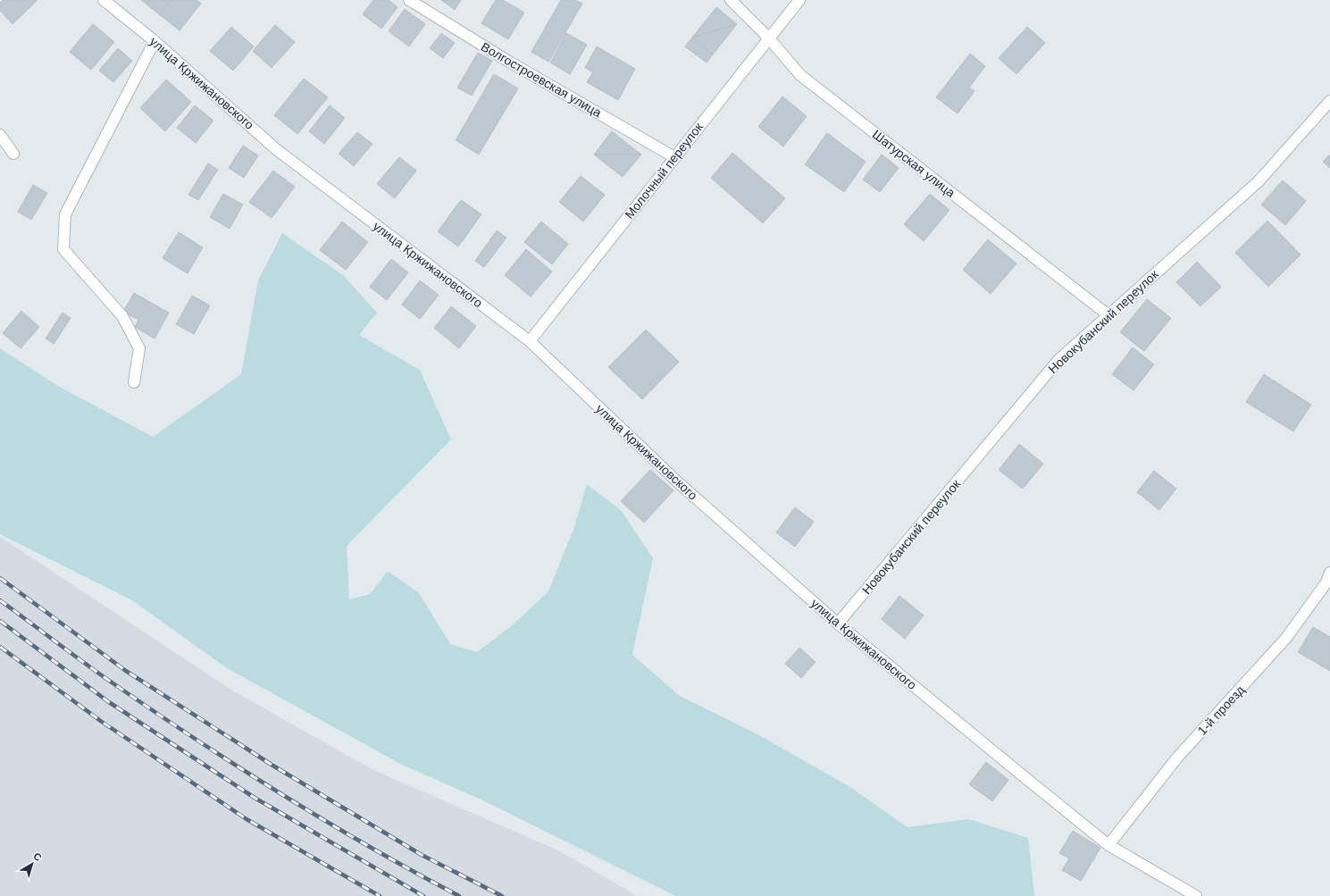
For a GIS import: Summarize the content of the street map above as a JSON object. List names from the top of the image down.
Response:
{
  "streets": {
    "street": [
      "Волгостроевская улица",
      "улица Кржижановского",
      "Шатурская улица",
      "Молочный переулок",
      "Новокубанский переулок",
      "1-й проезд"
    ]
  },
  "crossings": [
    ["Волгостроевская улица", "Молочный переулок"],
    ["улица Кржижановского", "Молочный переулок"],
    ["улица Кржижановского", "Новокубанский переулок"],
    ["улица Кржижановского", "1-й проезд"],
    ["Шатурская улица", "Молочный переулок"],
    ["Шатурская улица", "Новокубанский переулок"]
  ],
  "north": "top right"
}
